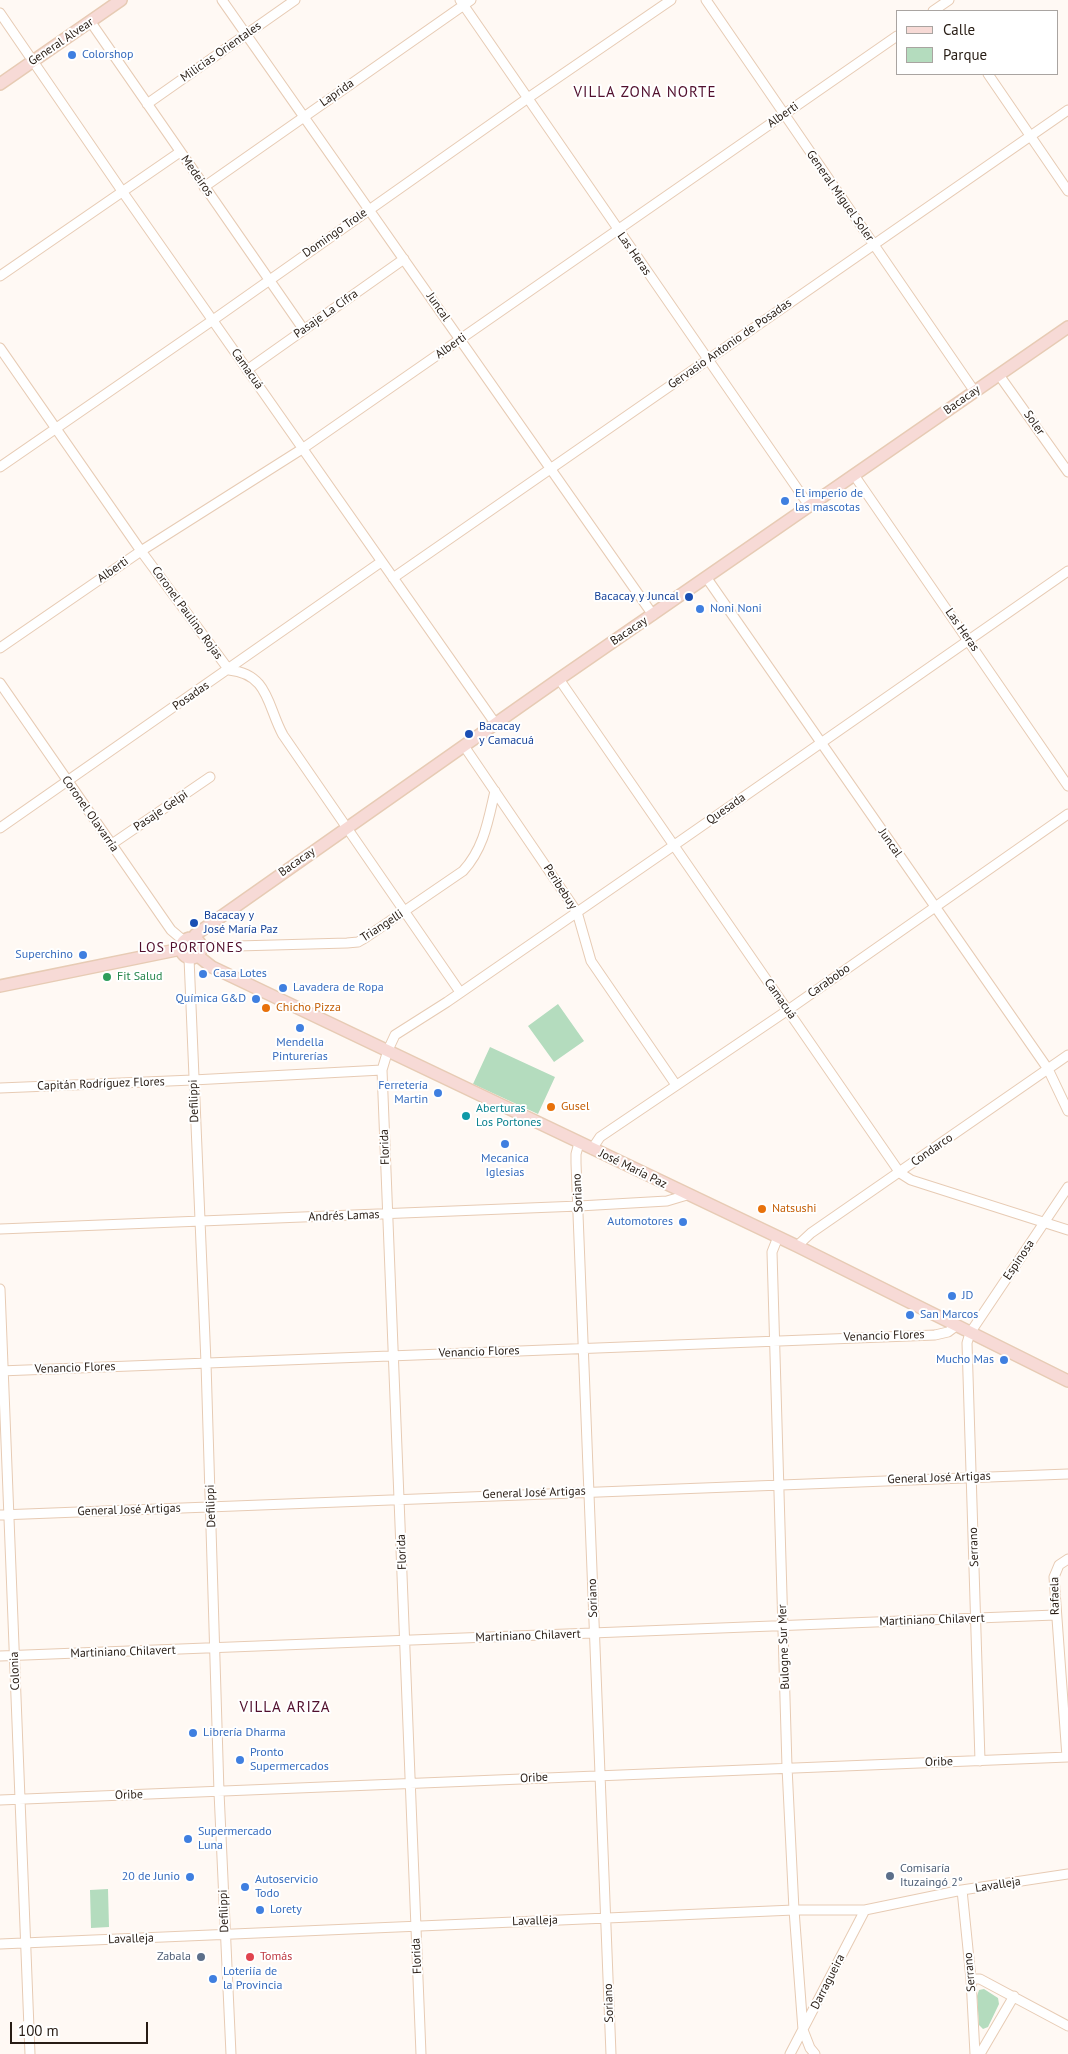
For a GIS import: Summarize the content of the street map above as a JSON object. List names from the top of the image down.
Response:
{
  "streets": {
    "street": [
      "General Alvear",
      "Milicias Orientales",
      "Laprida",
      "Alberti",
      "Medeiros",
      "General Miguel Soler",
      "Domingo Trole",
      "Las Heras",
      "Juncal",
      "Pasaje La Cifra",
      "Gervasio Antonio de Posadas",
      "Camacuá",
      "Bacacay",
      "Soler",
      "Coronel Paulino Rojas",
      "Posadas",
      "Quesada",
      "Pasaje Gelpi",
      "Coronel Olavarría",
      "Peribebuy",
      "Triangelli",
      "Carabobo",
      "Capitán Rodríguez Flores",
      "Defilippi",
      "Florida",
      "Condarco",
      "José María Paz",
      "Soriano",
      "Andrés Lamas",
      "Espinosa",
      "Venancio Flores",
      "General José Artigas",
      "Serrano",
      "Rafaela",
      "Martiniano Chilavert",
      "Bulogne Sur Mer",
      "Colonia",
      "Oribe",
      "Lavalleja",
      "Darragueira"
    ]
  },
  "crossings": [
    ["General Alvear", "Medeiros"],
    ["General Alvear", "Camacuá"],
    ["Milicias Orientales", "Medeiros"],
    ["Milicias Orientales", "Juncal"],
    ["Laprida", "Medeiros"],
    ["Laprida", "Las Heras"],
    ["Laprida", "Juncal"],
    ["Alberti", "General Miguel Soler"],
    ["Alberti", "Las Heras"],
    ["Alberti", "Juncal"],
    ["Alberti", "Camacuá"],
    ["Alberti", "Coronel Paulino Rojas"],
    ["Medeiros", "Domingo Trole"],
    ["Medeiros", "Pasaje La Cifra"],
    ["General Miguel Soler", "Gervasio Antonio de Posadas"],
    ["General Miguel Soler", "Bacacay"],
    ["Domingo Trole", "Las Heras"],
    ["Domingo Trole", "Juncal"],
    ["Domingo Trole", "Camacuá"],
    ["Domingo Trole", "Coronel Paulino Rojas"],
    ["Las Heras", "Gervasio Antonio de Posadas"],
    ["Las Heras", "Bacacay"],
    ["Las Heras", "Quesada"],
    ["Juncal", "Pasaje La Cifra"],
    ["Juncal", "Gervasio Antonio de Posadas"],
    ["Juncal", "Bacacay"],
    ["Juncal", "Quesada"],
    ["Juncal", "Carabobo"],
    ["Juncal", "Condarco"],
    ["Pasaje La Cifra", "Camacuá"],
    ["Gervasio Antonio de Posadas", "Camacuá"],
    ["Camacuá", "Bacacay"],
    ["Camacuá", "Posadas"],
    ["Camacuá", "Quesada"],
    ["Camacuá", "Carabobo"],
    ["Camacuá", "Condarco"],
    ["Camacuá", "Espinosa"],
    ["Bacacay", "Soler"],
    ["Bacacay", "Coronel Paulino Rojas"],
    ["Bacacay", "Coronel Olavarría"],
    ["Bacacay", "Peribebuy"],
    ["Bacacay", "Triangelli"],
    ["Bacacay", "Defilippi"],
    ["Bacacay", "José María Paz"],
    ["Coronel Paulino Rojas", "Posadas"],
    ["Coronel Paulino Rojas", "Quesada"],
    ["Coronel Paulino Rojas", "Triangelli"],
    ["Posadas", "Coronel Olavarría"],
    ["Quesada", "Peribebuy"],
    ["Quesada", "Florida"],
    ["Quesada", "José María Paz"],
    ["Pasaje Gelpi", "Coronel Olavarría"],
    ["Coronel Olavarría", "Triangelli"],
    ["Coronel Olavarría", "Defilippi"],
    ["Coronel Olavarría", "José María Paz"],
    ["Peribebuy", "Triangelli"],
    ["Peribebuy", "Carabobo"],
    ["Triangelli", "Defilippi"],
    ["Triangelli", "José María Paz"],
    ["Carabobo", "José María Paz"],
    ["Capitán Rodríguez Flores", "Defilippi"],
    ["Capitán Rodríguez Flores", "Florida"],
    ["Defilippi", "José María Paz"],
    ["Defilippi", "Andrés Lamas"],
    ["Defilippi", "Venancio Flores"],
    ["Defilippi", "General José Artigas"],
    ["Defilippi", "Martiniano Chilavert"],
    ["Defilippi", "Oribe"],
    ["Defilippi", "Lavalleja"],
    ["Florida", "José María Paz"],
    ["Florida", "Andrés Lamas"],
    ["Florida", "Venancio Flores"],
    ["Florida", "General José Artigas"],
    ["Florida", "Martiniano Chilavert"],
    ["Florida", "Oribe"],
    ["Florida", "Lavalleja"],
    ["Condarco", "José María Paz"],
    ["José María Paz", "Soriano"],
    ["José María Paz", "Andrés Lamas"],
    ["José María Paz", "Espinosa"],
    ["José María Paz", "Venancio Flores"],
    ["José María Paz", "Serrano"],
    ["José María Paz", "Bulogne Sur Mer"],
    ["Soriano", "Andrés Lamas"],
    ["Soriano", "Venancio Flores"],
    ["Soriano", "General José Artigas"],
    ["Soriano", "Martiniano Chilavert"],
    ["Soriano", "Oribe"],
    ["Soriano", "Lavalleja"],
    ["Espinosa", "Serrano"],
    ["Venancio Flores", "Bulogne Sur Mer"],
    ["Venancio Flores", "Colonia"],
    ["General José Artigas", "Serrano"],
    ["General José Artigas", "Bulogne Sur Mer"],
    ["General José Artigas", "Colonia"],
    ["Serrano", "Martiniano Chilavert"],
    ["Serrano", "Oribe"],
    ["Serrano", "Lavalleja"],
    ["Rafaela", "Martiniano Chilavert"],
    ["Rafaela", "Oribe"],
    ["Martiniano Chilavert", "Bulogne Sur Mer"],
    ["Martiniano Chilavert", "Colonia"],
    ["Bulogne Sur Mer", "Oribe"],
    ["Bulogne Sur Mer", "Lavalleja"],
    ["Bulogne Sur Mer", "Darragueira"],
    ["Colonia", "Oribe"],
    ["Colonia", "Lavalleja"],
    ["Lavalleja", "Darragueira"]
  ],
  "districts": ["VILLA ZONA NORTE", "LOS PORTONES", "VILLA ARIZA"],
  "places": [
    "Colorshop",
    "El imperio de las mascotas",
    "Bacacay y Juncal",
    "Noni Noni",
    "Bacacay y Camacuá",
    "Bacacay y José María Paz",
    "Superchino",
    "Casa Lotes",
    "Fit Salud",
    "Lavadera de Ropa",
    "Química G&D",
    "Chicho Pizza",
    "Mendella Pinturerías",
    "Ferretería Martin",
    "Gusel",
    "Aberturas Los Portones",
    "Mecanica Iglesias",
    "Natsushi",
    "Automotores",
    "JD",
    "San Marcos",
    "Mucho Mas",
    "Librería Dharma",
    "Pronto Supermercados",
    "Supermercado Luna",
    "Comisaría Ituzaingó 2°",
    "20 de Junio",
    "Autoservicio Todo",
    "Lorety",
    "Zabala",
    "Tomás",
    "Loteriía de la Provincia"
  ],
  "legend": ["Calle", "Parque"],
  "scale_bar": "100 m"
}
